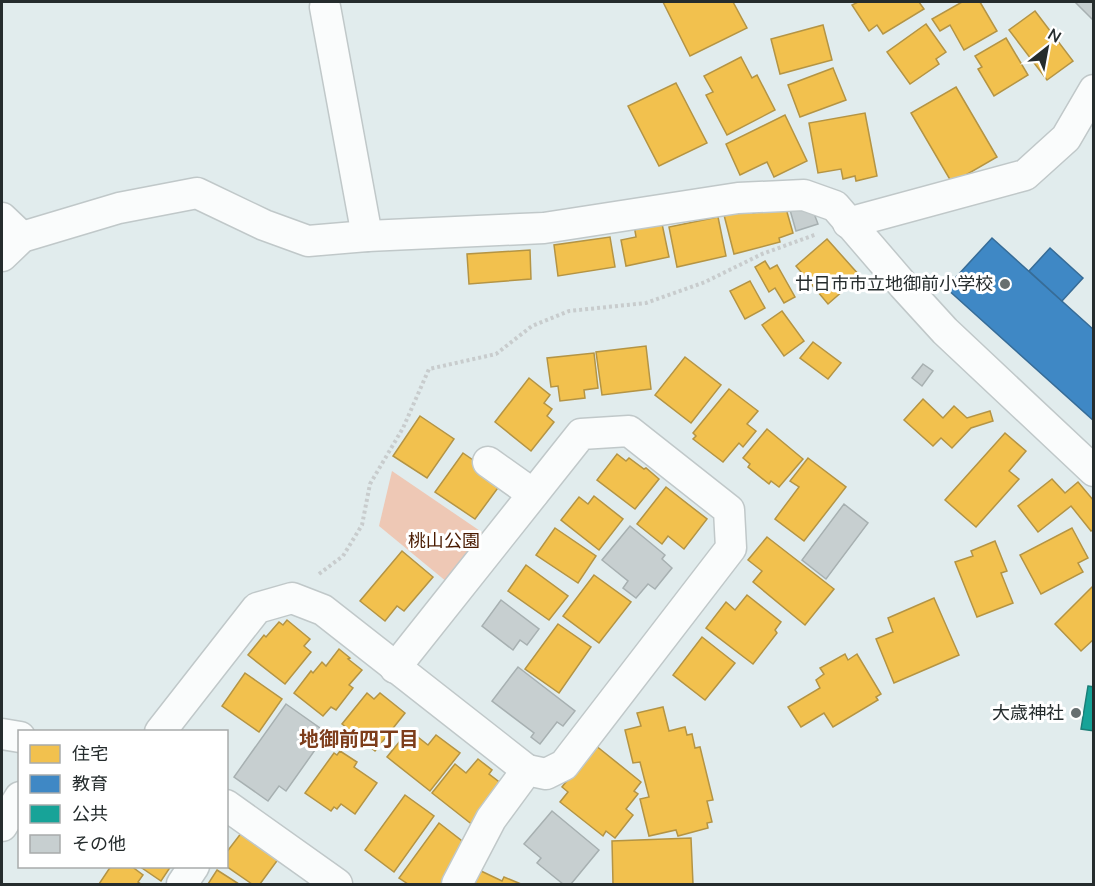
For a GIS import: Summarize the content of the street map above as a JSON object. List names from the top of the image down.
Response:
{
  "districts": ["地御前四丁目"],
  "parks": ["桃山公園"],
  "places": ["廿日市市立地御前小学校", "大歳神社"],
  "legend": [
    "住宅",
    "教育",
    "公共",
    "その他"
  ],
  "north": "top right"
}
